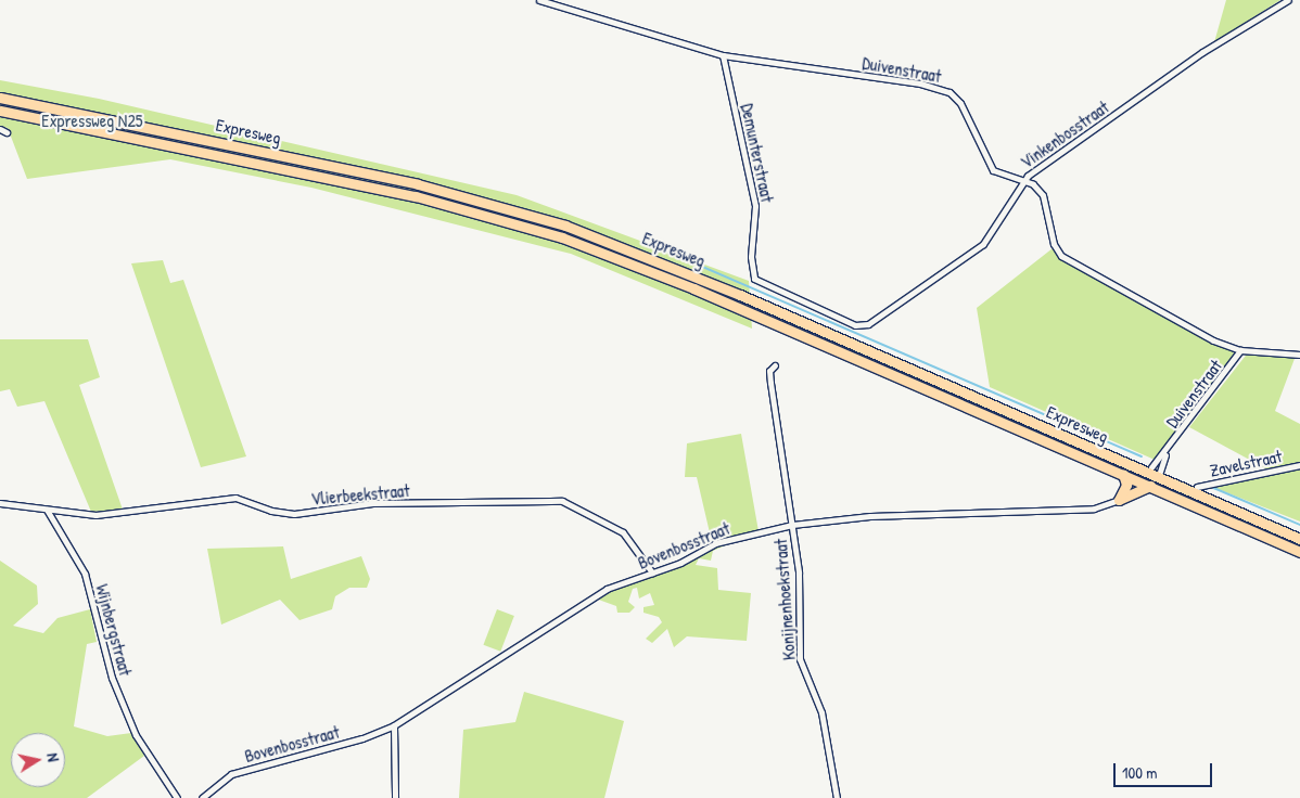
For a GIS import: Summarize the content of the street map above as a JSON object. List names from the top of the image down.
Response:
{
  "streets": {
    "highway": ["Expresweg"],
    "street": [
      "Duivenstraat",
      "Vinkenbosstraat",
      "Demunterstraat",
      "Zavelstraat",
      "Vlierbeekstraat",
      "Bovenbosstraat",
      "Konijnenhoekstraat",
      "Wijnbergstraat"
    ]
  },
  "crossings": [
    ["Duivenstraat", "Expresweg"],
    ["Duivenstraat", "Vinkenbosstraat"],
    ["Duivenstraat", "Demunterstraat"],
    ["Vinkenbosstraat", "Demunterstraat"],
    ["Vlierbeekstraat", "Bovenbosstraat"],
    ["Vlierbeekstraat", "Wijnbergstraat"],
    ["Bovenbosstraat", "Konijnenhoekstraat"]
  ],
  "parks": ["Expressweg N25"],
  "scale_bar": "100 m",
  "north": "right"
}
